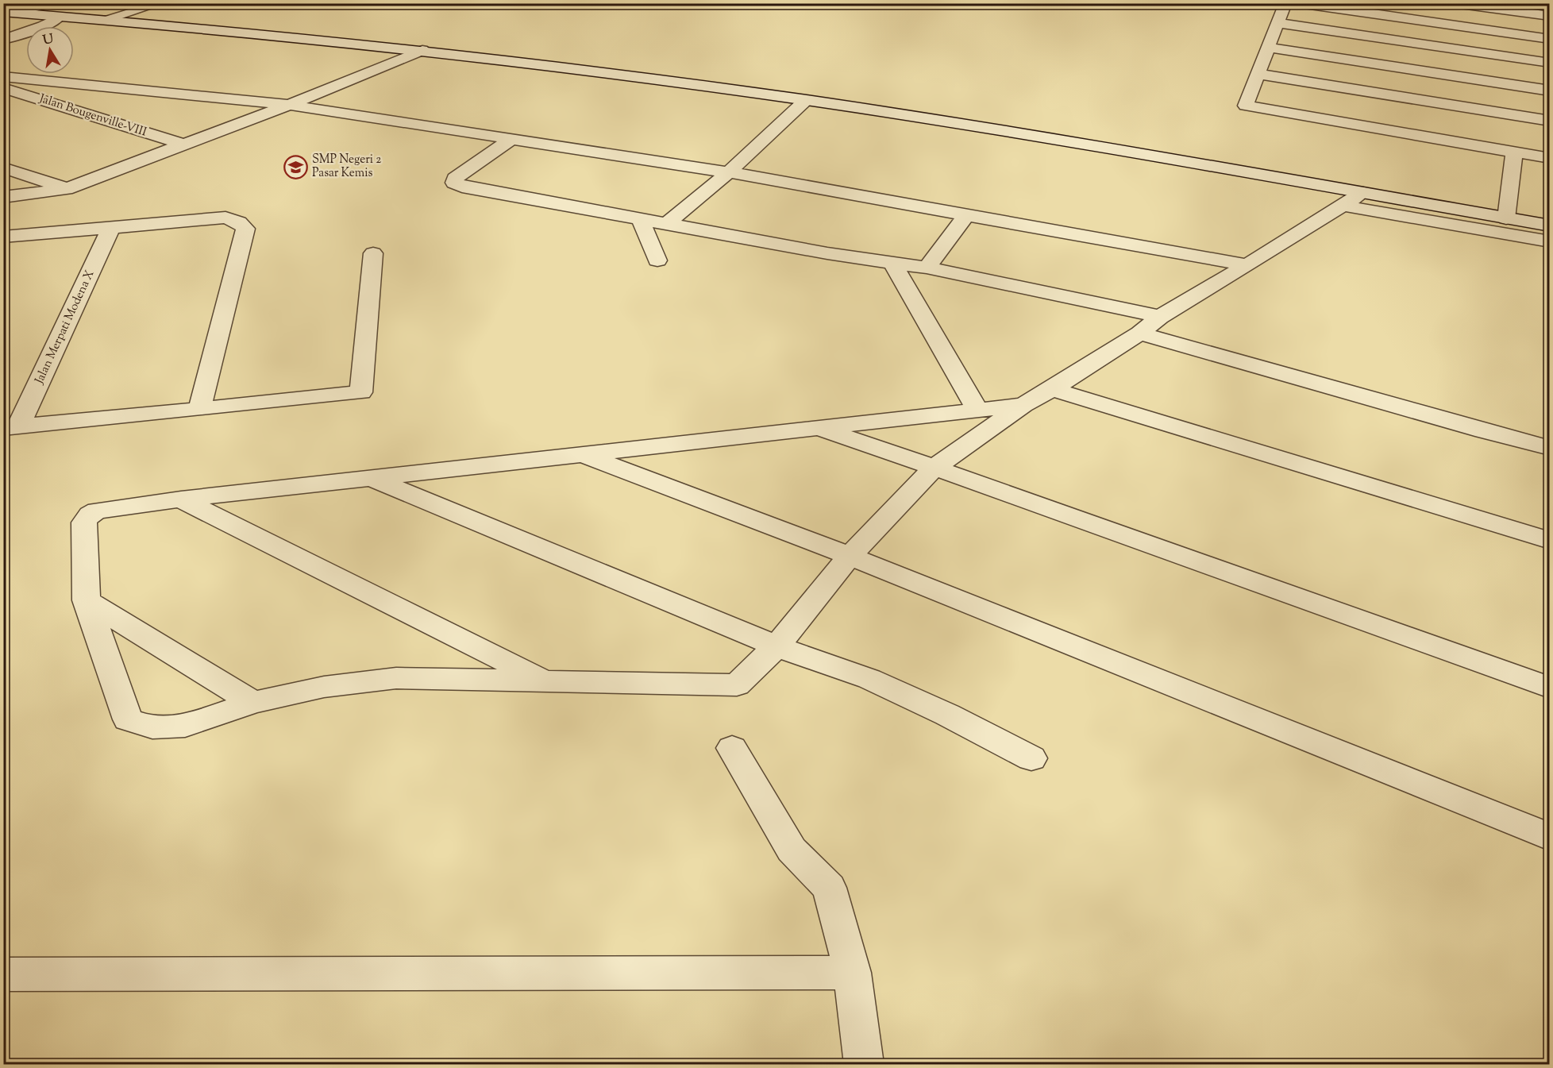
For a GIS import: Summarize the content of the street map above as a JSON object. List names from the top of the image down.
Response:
{
  "streets": {
    "street": ["Jalan Bougenville-VIII", "Jalan Merpati Modena X"]
  },
  "places": {
    "school or university": ["SMP Negeri 2 Pasar Kemis"]
  },
  "north": "top"
}
